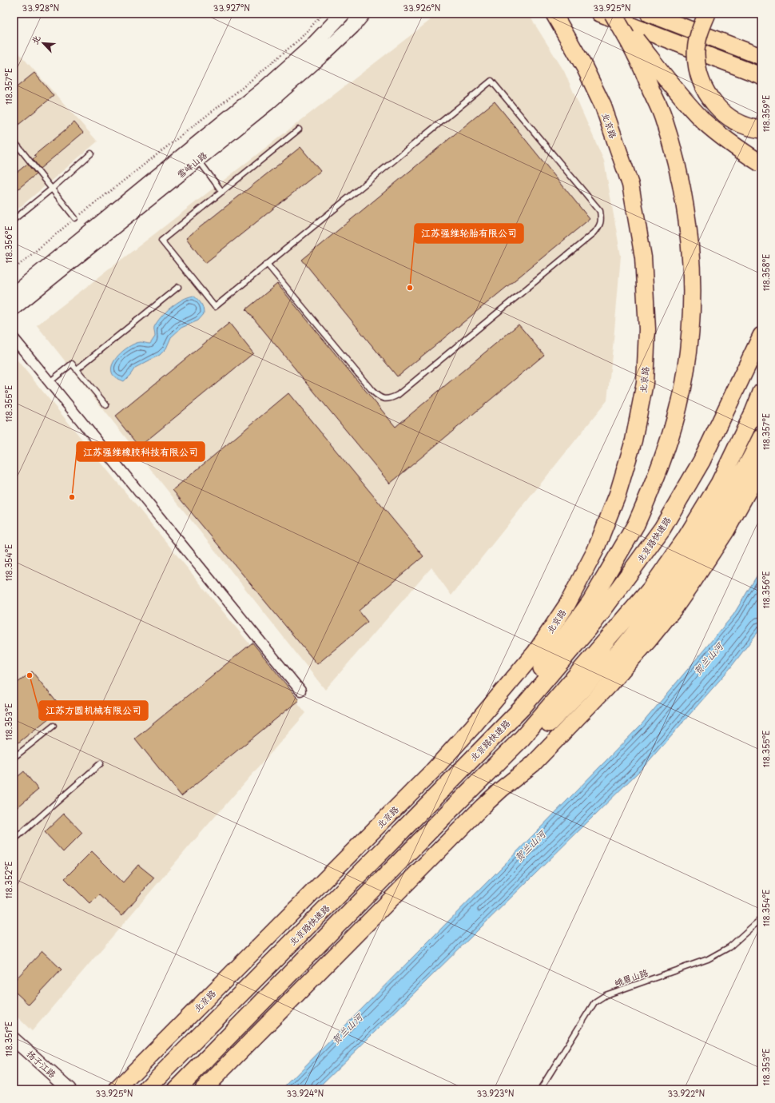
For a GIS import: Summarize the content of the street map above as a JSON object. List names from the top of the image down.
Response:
{
  "streets": {
    "highway": ["北京路快速路"],
    "main road": ["北京路", "雪峰山路"],
    "street": ["扬子江路"],
    "lane": ["峨眉山路"]
  },
  "water": ["贺兰山河"],
  "places": ["江苏强维轮胎有限公司", "江苏强维橡胶科技有限公司", "江苏方圆机械有限公司"],
  "north": "top left",
  "coordinates": [
    "33.928°N",
    "33.927°N",
    "33.926°N",
    "33.925°N",
    "118.357°E",
    "118.359°E",
    "118.356°E",
    "118.358°E",
    "118.355°E",
    "118.354°E",
    "118.353°E",
    "118.352°E",
    "118.351°E",
    "33.924°N",
    "33.923°N",
    "33.922°N"
  ]
}
